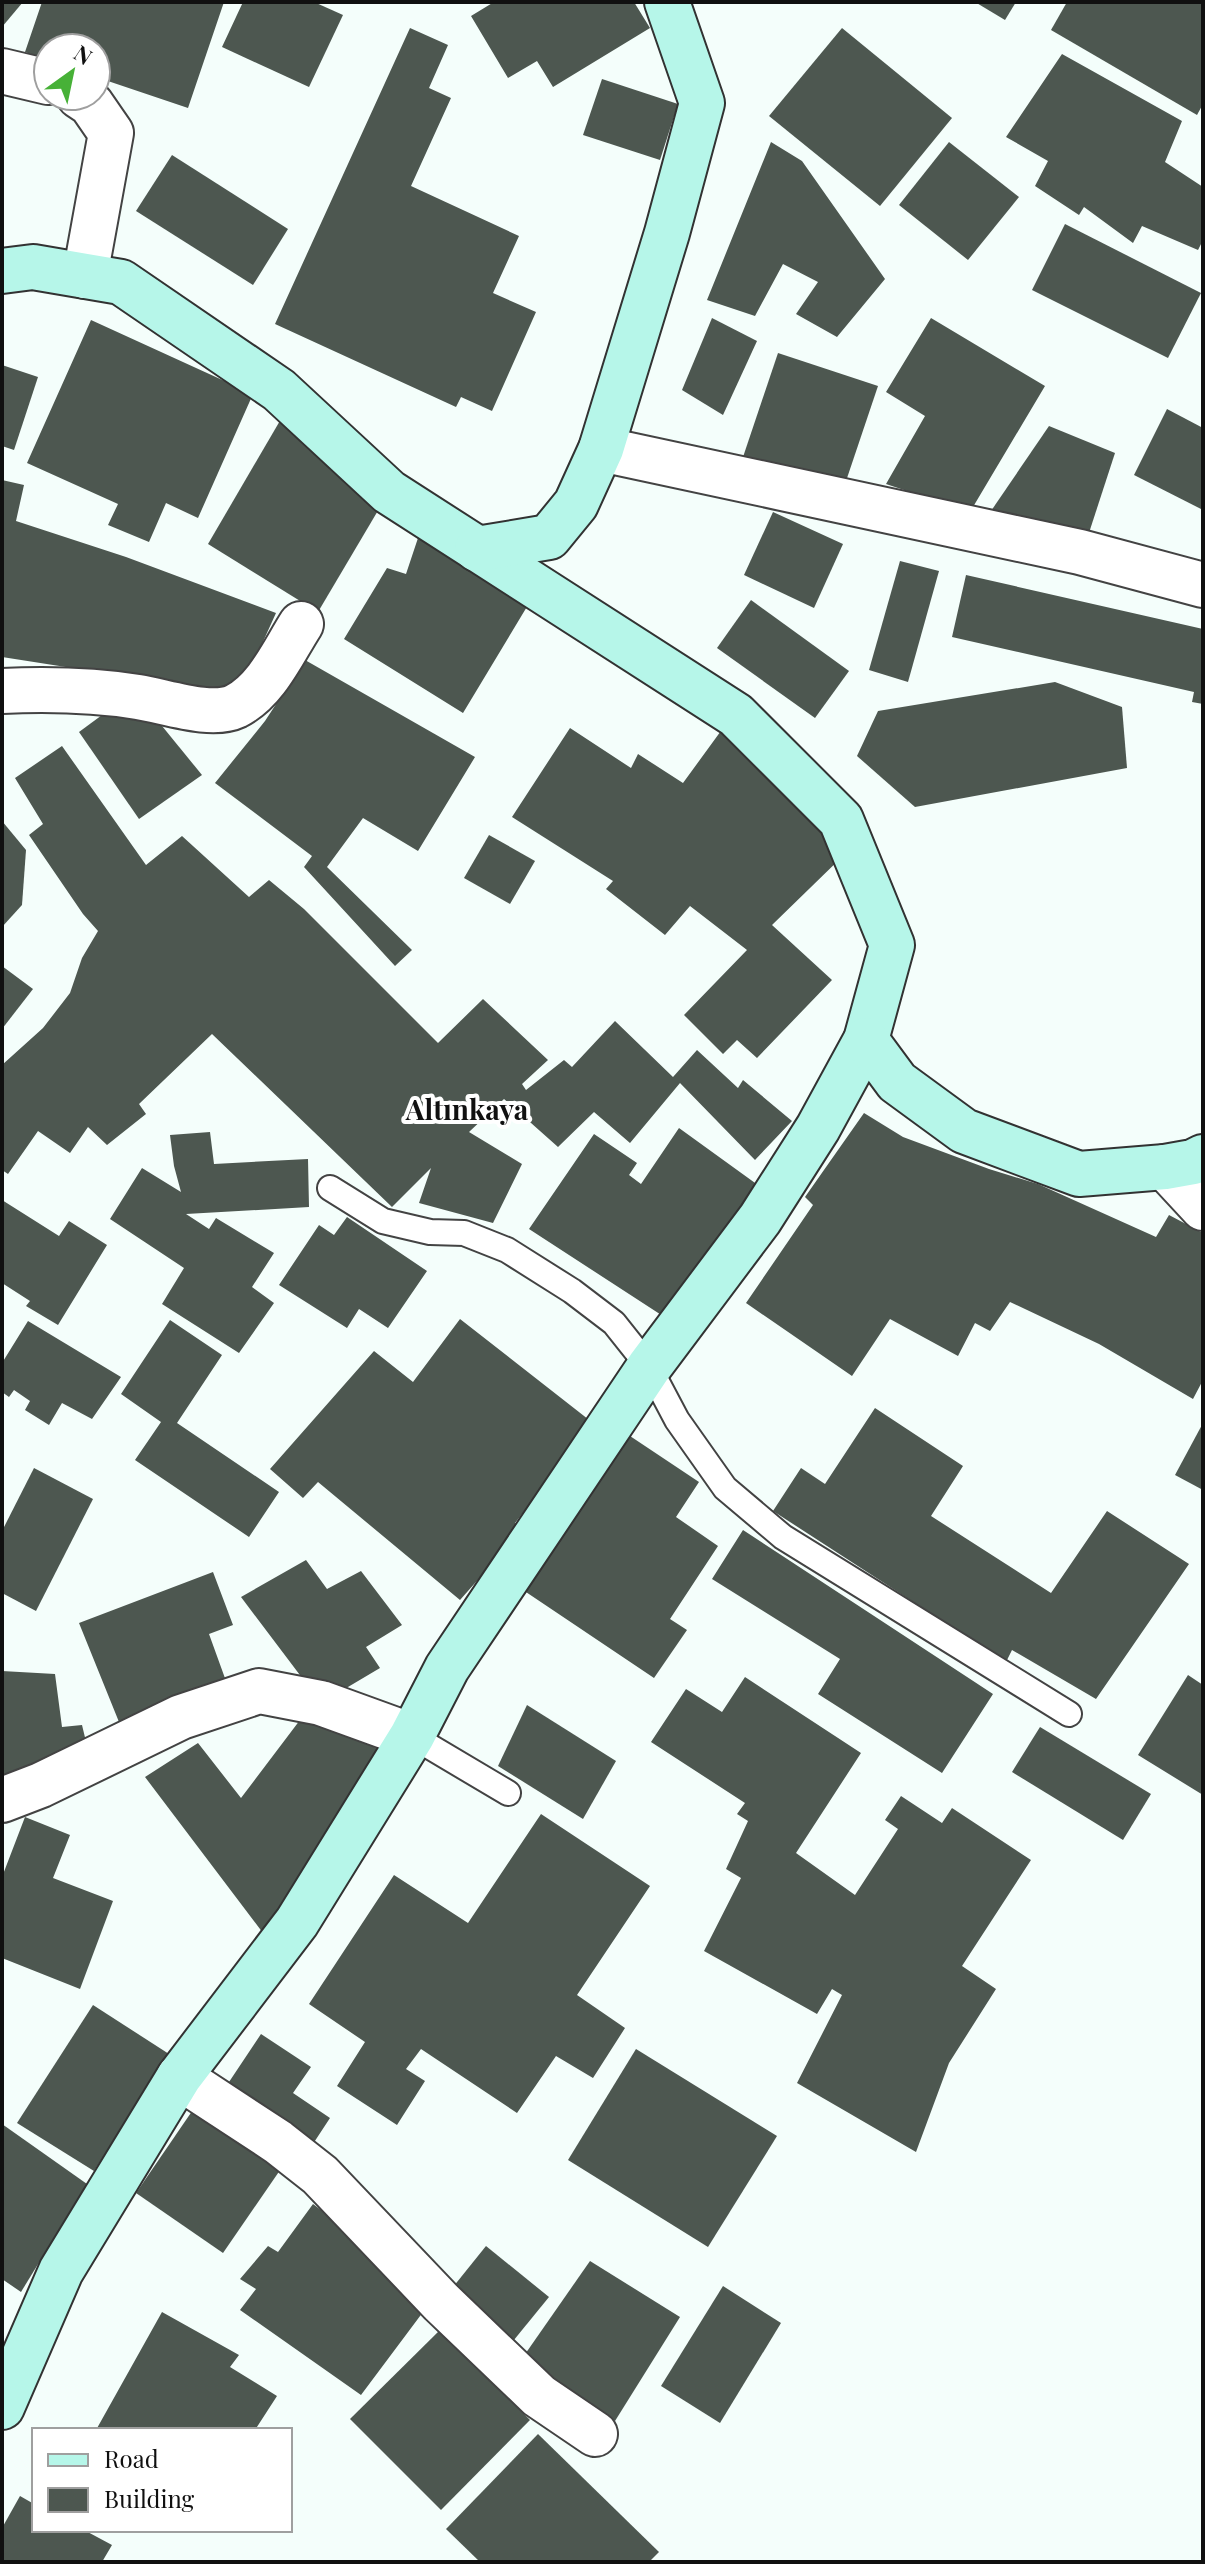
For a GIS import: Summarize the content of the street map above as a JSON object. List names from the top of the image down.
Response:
{
  "districts": ["Altınkaya"],
  "legend": ["Road", "Building"],
  "north": "top right"
}
